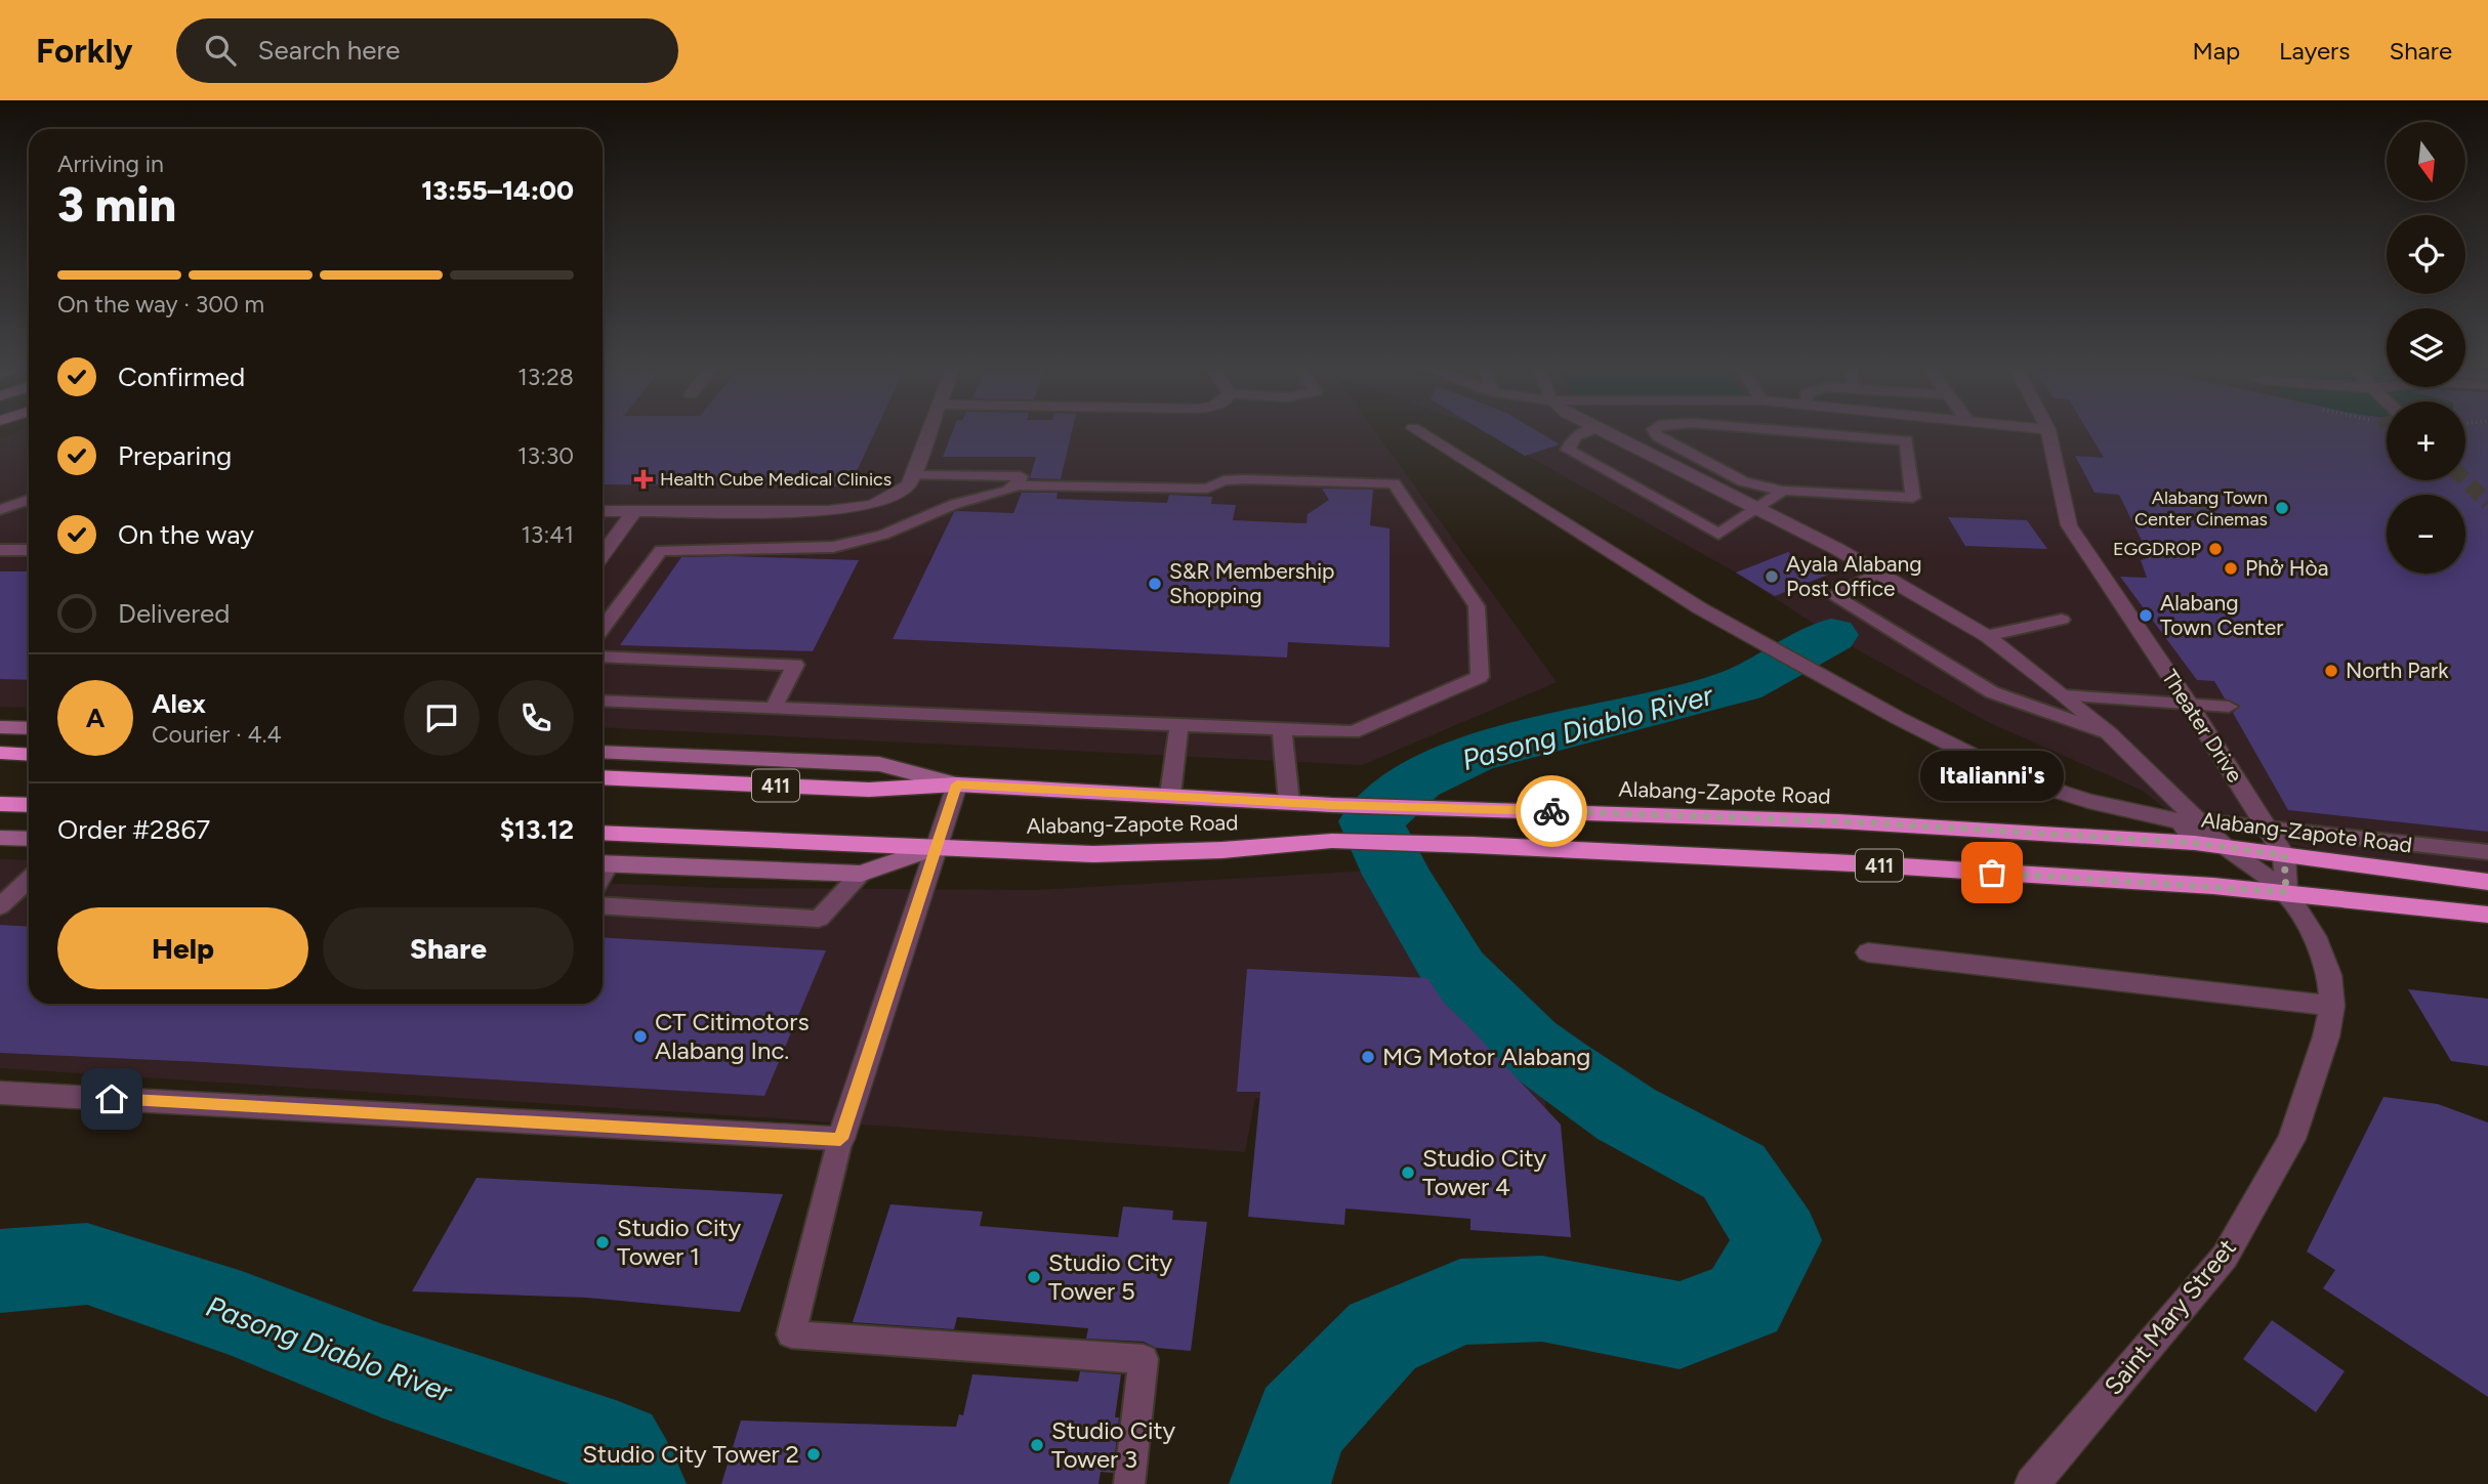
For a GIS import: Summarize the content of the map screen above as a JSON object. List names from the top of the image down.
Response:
{
  "streets": {
    "highway": ["411", "Alabang-Zapote Road"],
    "street": ["Theater Drive", "Saint Mary Street"]
  },
  "crossings": [
    ["Theater Drive", "Alabang-Zapote Road"],
    ["Theater Drive", "Saint Mary Street"],
    ["Alabang-Zapote Road", "Saint Mary Street"]
  ],
  "water": ["Pasong Diablo River"],
  "places": {
    "health": ["Health Cube Medical Clinics"],
    "other": [
      "Alabang Town Center Cinemas",
      "EGGDROP",
      "Phở Hòa",
      "Ayala Alabang Post Office",
      "S&R Membership Shopping",
      "Alabang Town Center",
      "North Park",
      "Italianni's",
      "CT Citimotors Alabang Inc.",
      "MG Motor Alabang",
      "Studio City Tower 4",
      "Studio City Tower 1",
      "Studio City Tower 5",
      "Studio City Tower 3",
      "Studio City Tower 2"
    ]
  },
  "north": "bottom",
  "page": {
    "header": "Forkly",
    "search": "Search here",
    "nav": ["Map", "Layers", "Share"],
    "map_buttons": ["+", "−"],
    "heading": ["3 min", "Arriving in", "13:55–14:00"],
    "panel": [
      "Alex",
      "Courier · 4.4",
      "Order #2867",
      "$13.12"
    ],
    "bar": "On the way · 300 m",
    "list": [
      ["Confirmed", "13:28"],
      ["Preparing", "13:30"],
      ["On the way", "13:41"],
      "Delivered"
    ],
    "round": "A",
    "bubble": "Italianni's",
    "buttons": ["Help", "Share"]
  }
}
